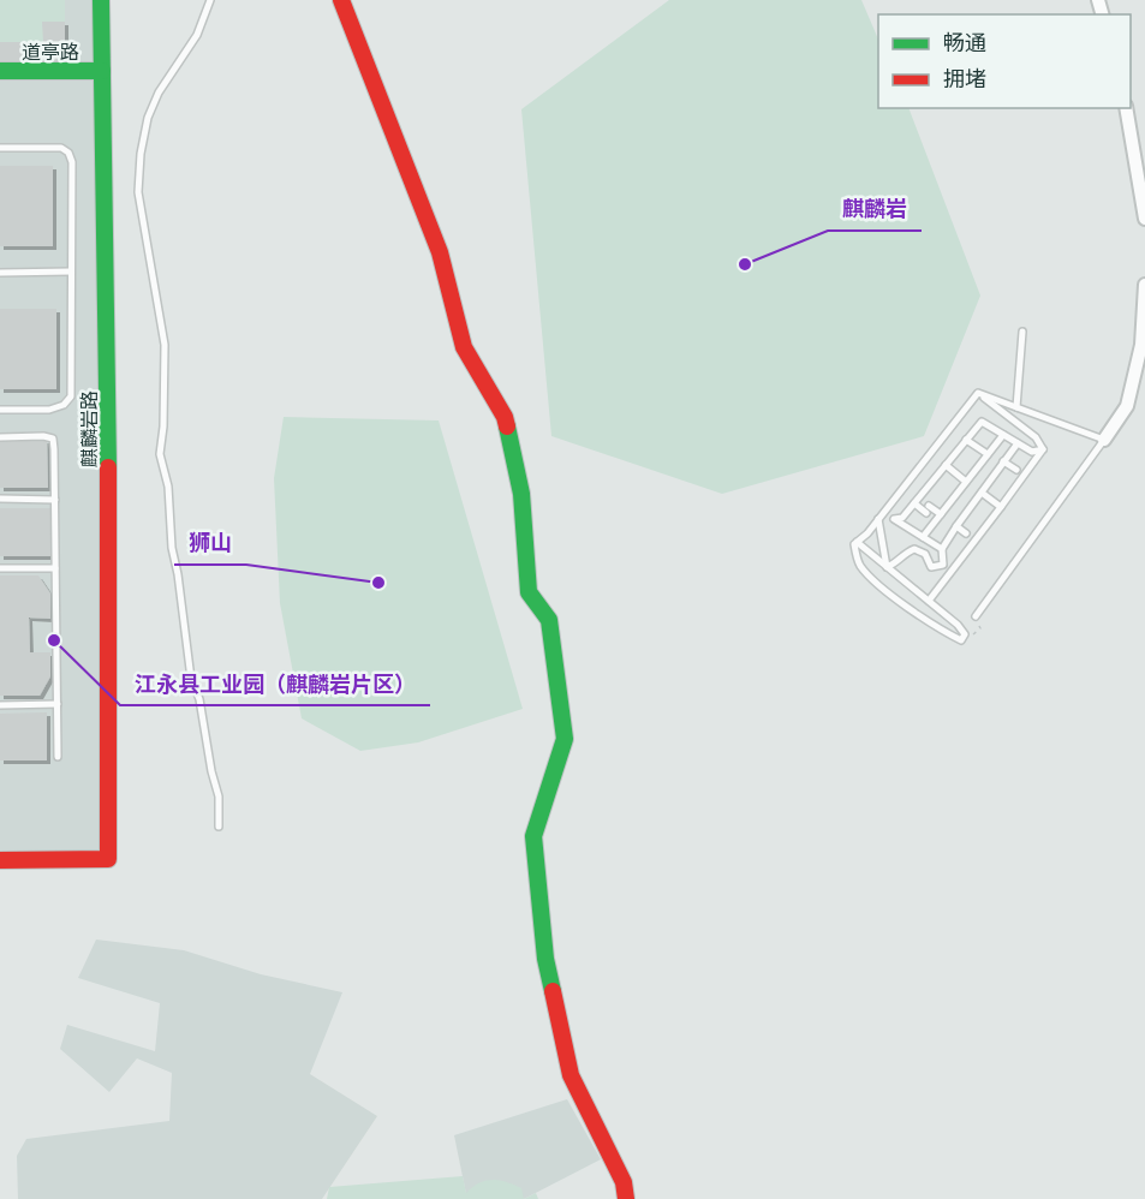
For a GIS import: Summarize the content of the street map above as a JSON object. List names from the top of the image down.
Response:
{
  "streets": {
    "street": ["道亭路", "麒麟岩路"]
  },
  "crossings": [
    ["道亭路", "麒麟岩路"]
  ],
  "places": ["麒麟岩", "狮山", "江永县工业园（麒麟岩片区）"],
  "legend": ["畅通", "拥堵"]
}
